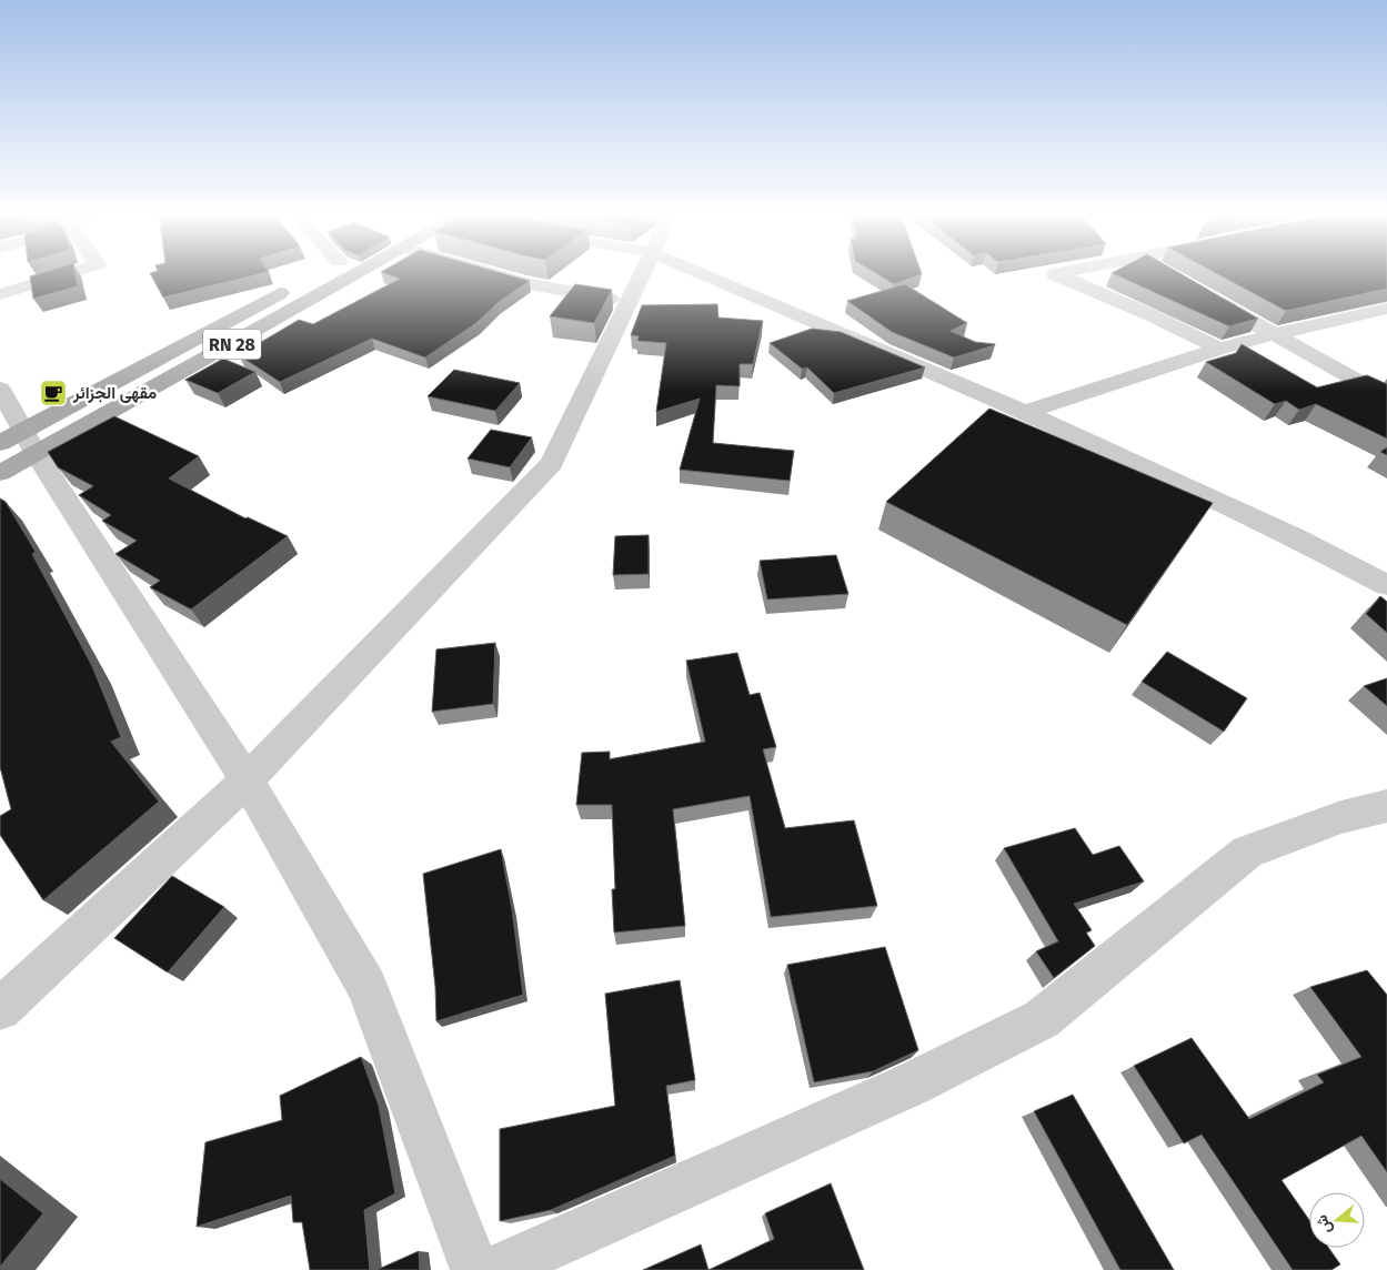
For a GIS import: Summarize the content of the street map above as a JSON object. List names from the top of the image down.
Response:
{
  "streets": {
    "main road": ["RN 28"]
  },
  "places": {
    "cafe": ["مقهى الجزائر"]
  },
  "north": "left"
}
